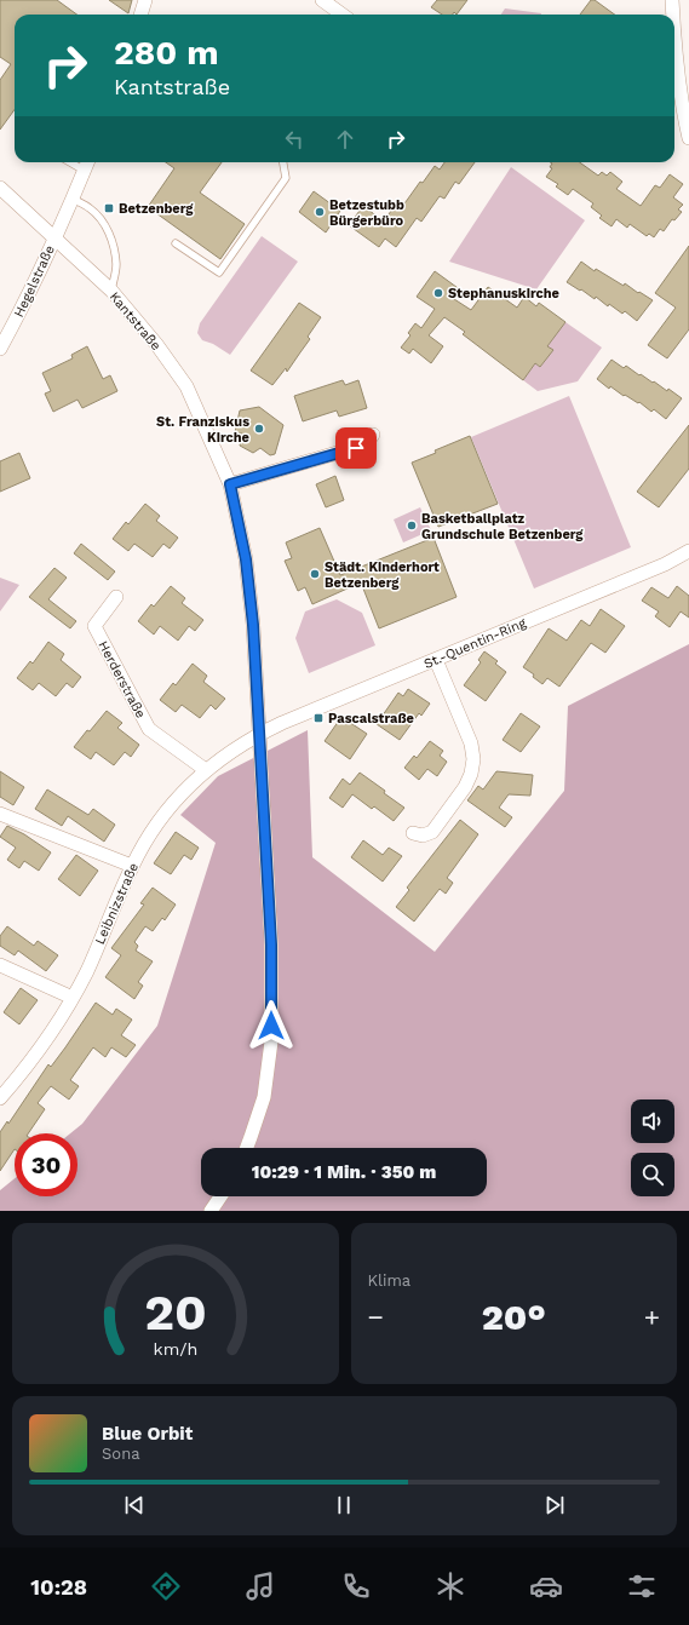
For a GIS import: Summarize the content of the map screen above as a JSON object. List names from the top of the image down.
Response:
{
  "streets": {
    "street": [
      "Hegelstraße",
      "Kantstraße",
      "St.-Quentin-Ring",
      "Herderstraße",
      "Leibnizstraße"
    ]
  },
  "crossings": [
    ["Hegelstraße", "Kantstraße"],
    ["Kantstraße", "St.-Quentin-Ring"],
    ["Kantstraße", "Leibnizstraße"],
    ["St.-Quentin-Ring", "Leibnizstraße"],
    ["Herderstraße", "Leibnizstraße"]
  ],
  "places": {
    "transit": ["Betzenberg", "Pascalstraße"],
    "other": [
      "Betzestubb Bürgerbüro",
      "Stephanuskirche",
      "St. Franziskus Kirche",
      "Basketballplatz Grundschule Betzenberg",
      "Städt. Kinderhort Betzenberg"
    ]
  },
  "page": {
    "turn": ["280 m", "Kantstraße"],
    "limit": "30",
    "trip": "10:29 · 1 Min. · 350 m",
    "tile": "Klima",
    "heat": ["−", "20°", "+"],
    "song": ["Blue Orbit", "Sona"],
    "tabs": "10:28",
    "gauge": ["20", "km/h"]
  }
}
